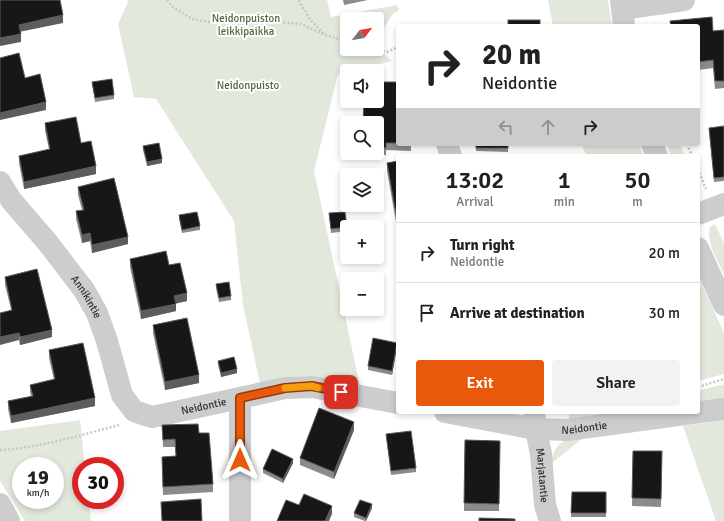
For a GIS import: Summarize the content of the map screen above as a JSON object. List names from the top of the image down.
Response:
{
  "streets": {
    "street": ["Annikintie", "Neidontie", "Marjatantie"]
  },
  "crossings": [
    ["Annikintie", "Neidontie"],
    ["Neidontie", "Marjatantie"]
  ],
  "parks": ["Neidonpuiston leikkipaikka", "Neidonpuisto"],
  "north": "top right",
  "page": {
    "map_buttons": ["+", "−"],
    "turn": ["20 m", "Neidontie"],
    "eta": [
      "13:02",
      "Arrival",
      "1",
      "min",
      "50",
      "m"
    ],
    "list": [
      {
        "name": "Turn right",
        "note": "Neidontie",
        "value": "20 m"
      },
      {
        "name": "Arrive at destination",
        "value": "30 m"
      }
    ],
    "buttons": ["Exit", "Share"],
    "speed": "19 km/h",
    "limit": "30"
  }
}
